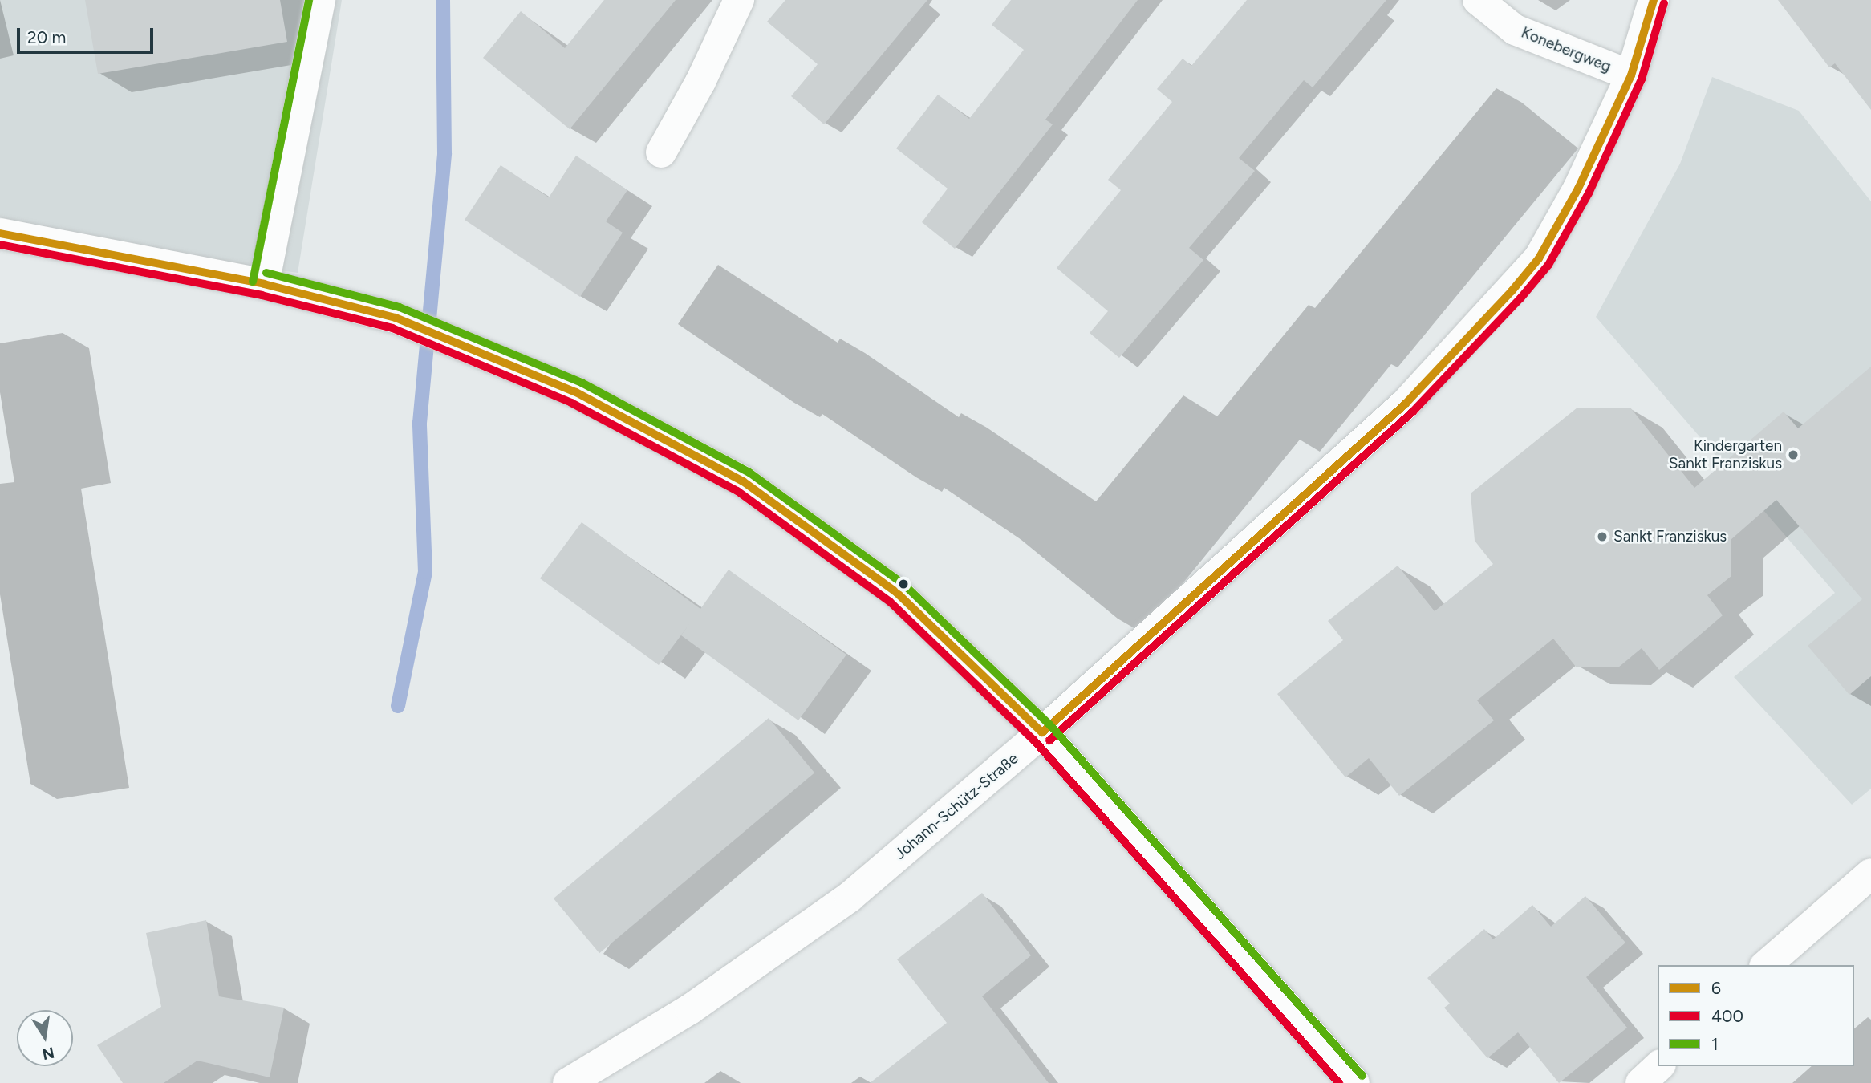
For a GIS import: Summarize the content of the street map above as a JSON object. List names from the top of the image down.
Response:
{
  "streets": {
    "street": ["Konebergweg", "Johann-Schütz-Straße"]
  },
  "crossings": [
    ["Konebergweg", "Johann-Schütz-Straße"]
  ],
  "places": ["Kindergarten Sankt Franziskus", "Sankt Franziskus"],
  "lines": ["transit line 6", "transit line 1", "transit line 400"],
  "legend": ["6", "400", "1"],
  "scale_bar": "20 m",
  "north": "bottom"
}
